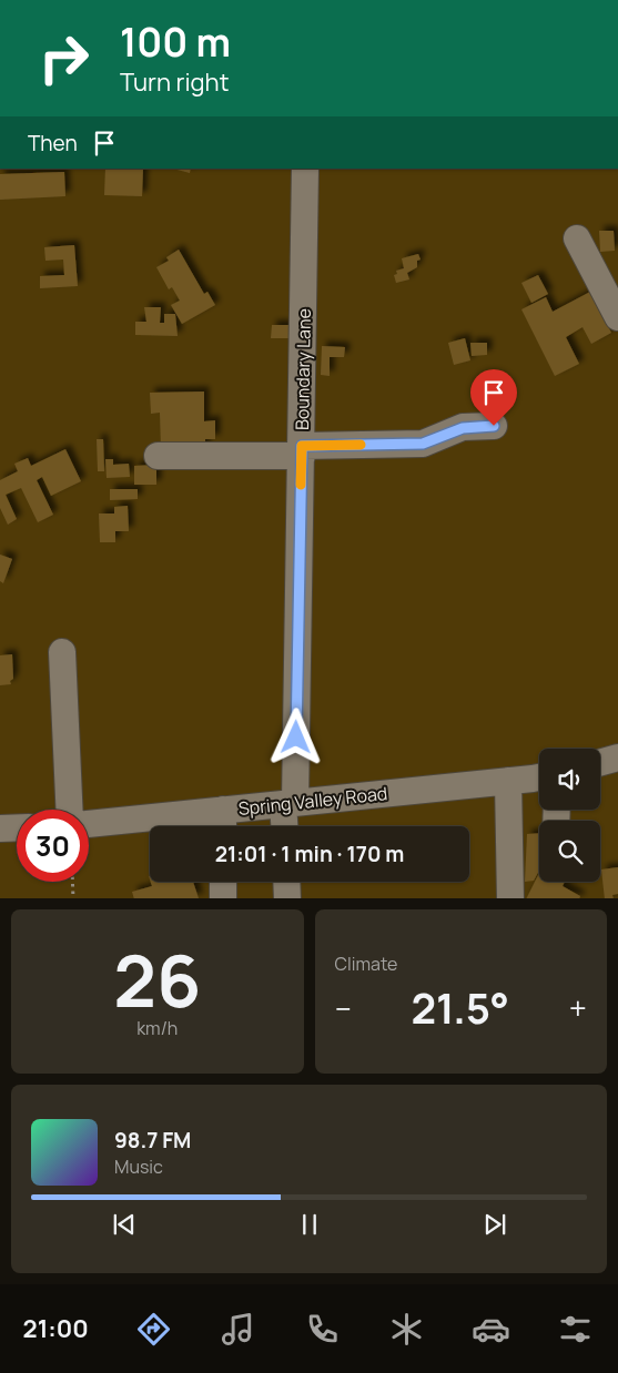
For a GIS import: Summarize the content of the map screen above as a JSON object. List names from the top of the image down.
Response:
{
  "streets": {
    "street": ["Boundary Lane", "Spring Valley Road"]
  },
  "crossings": [
    ["Boundary Lane", "Spring Valley Road"]
  ],
  "page": {
    "turn": ["100 m", "Turn right"],
    "then": "Then",
    "limit": "30",
    "trip": "21:01 · 1 min · 170 m",
    "tile": [
      ["26", "km/h"],
      "Climate"
    ],
    "heat": ["−", "21.5°", "+"],
    "song": ["98.7 FM", "Music"],
    "tabs": "21:00"
  }
}
